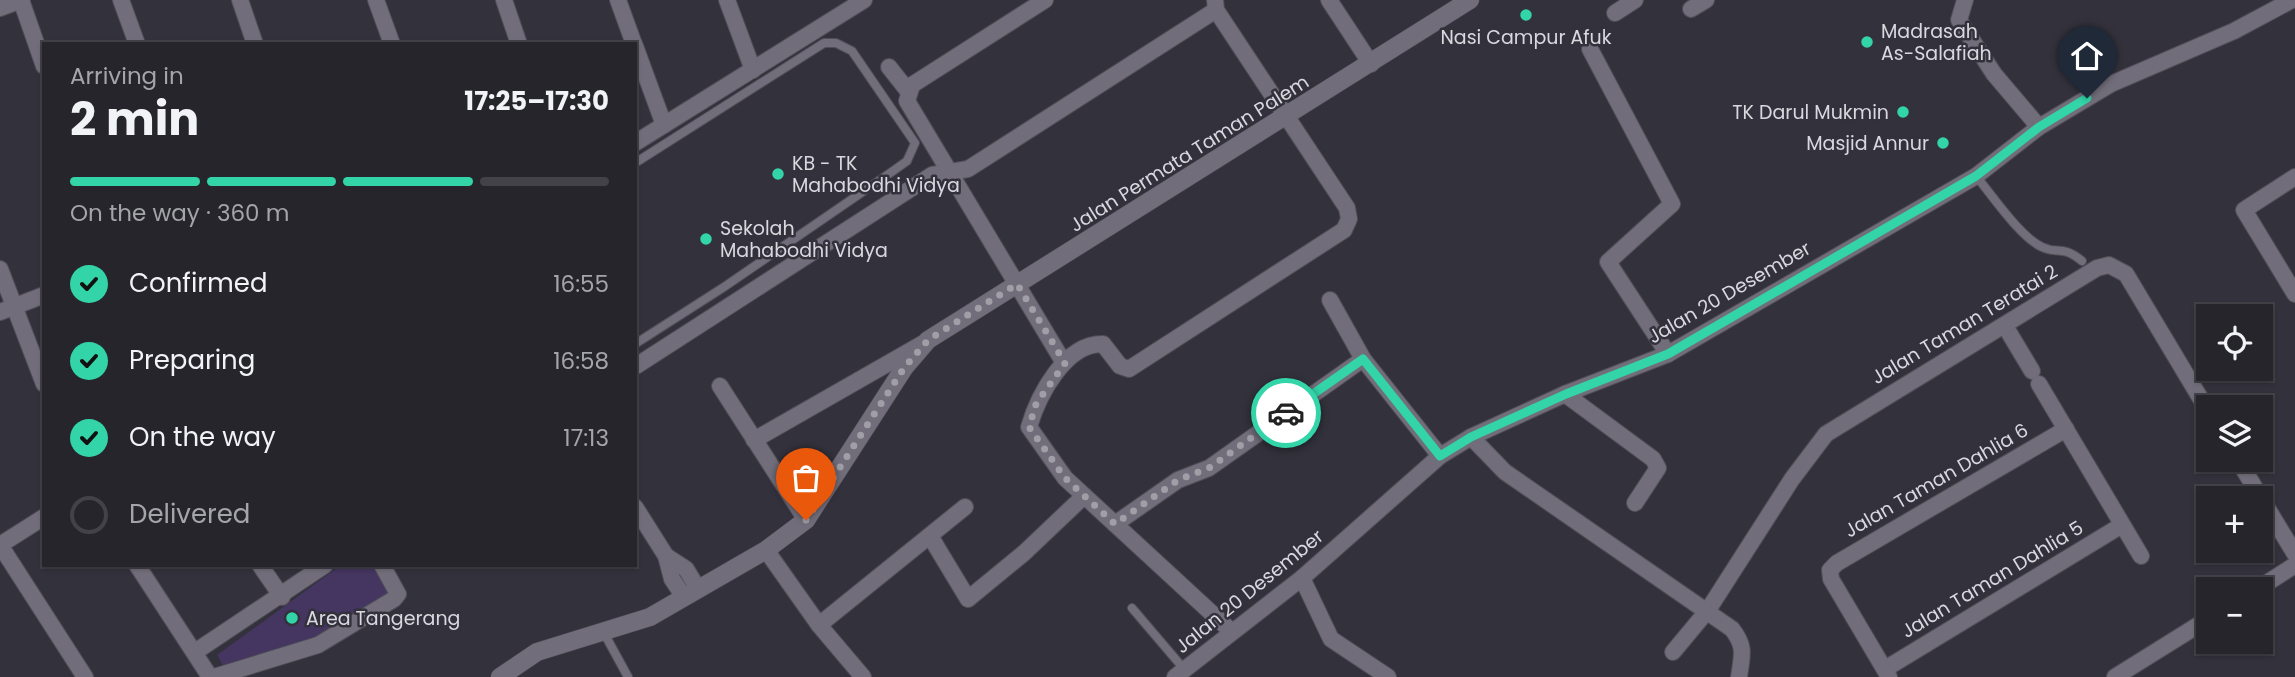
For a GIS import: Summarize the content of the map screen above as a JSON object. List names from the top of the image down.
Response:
{
  "streets": {
    "street": [
      "Jalan Permata Taman Palem",
      "Jalan 20 Desember",
      "Jalan Taman Teratai 2",
      "Jalan Taman Dahlia 6",
      "Jalan Taman Dahlia 5"
    ]
  },
  "crossings": [
    ["Jalan Taman Dahlia 6", "Jalan Taman Dahlia 5"]
  ],
  "places": [
    "Nasi Campur Afuk",
    "Madrasah As-Salafiah",
    "TK Darul Mukmin",
    "Masjid Annur",
    "KB - TK Mahabodhi Vidya",
    "Sekolah Mahabodhi Vidya",
    "Area Tangerang"
  ],
  "page": {
    "heading": ["2 min", "Arriving in", "17:25–17:30"],
    "bar": "On the way · 360 m",
    "list": [
      ["Confirmed", "16:55"],
      ["Preparing", "16:58"],
      ["On the way", "17:13"],
      "Delivered"
    ],
    "map_buttons": ["+", "−"]
  }
}
